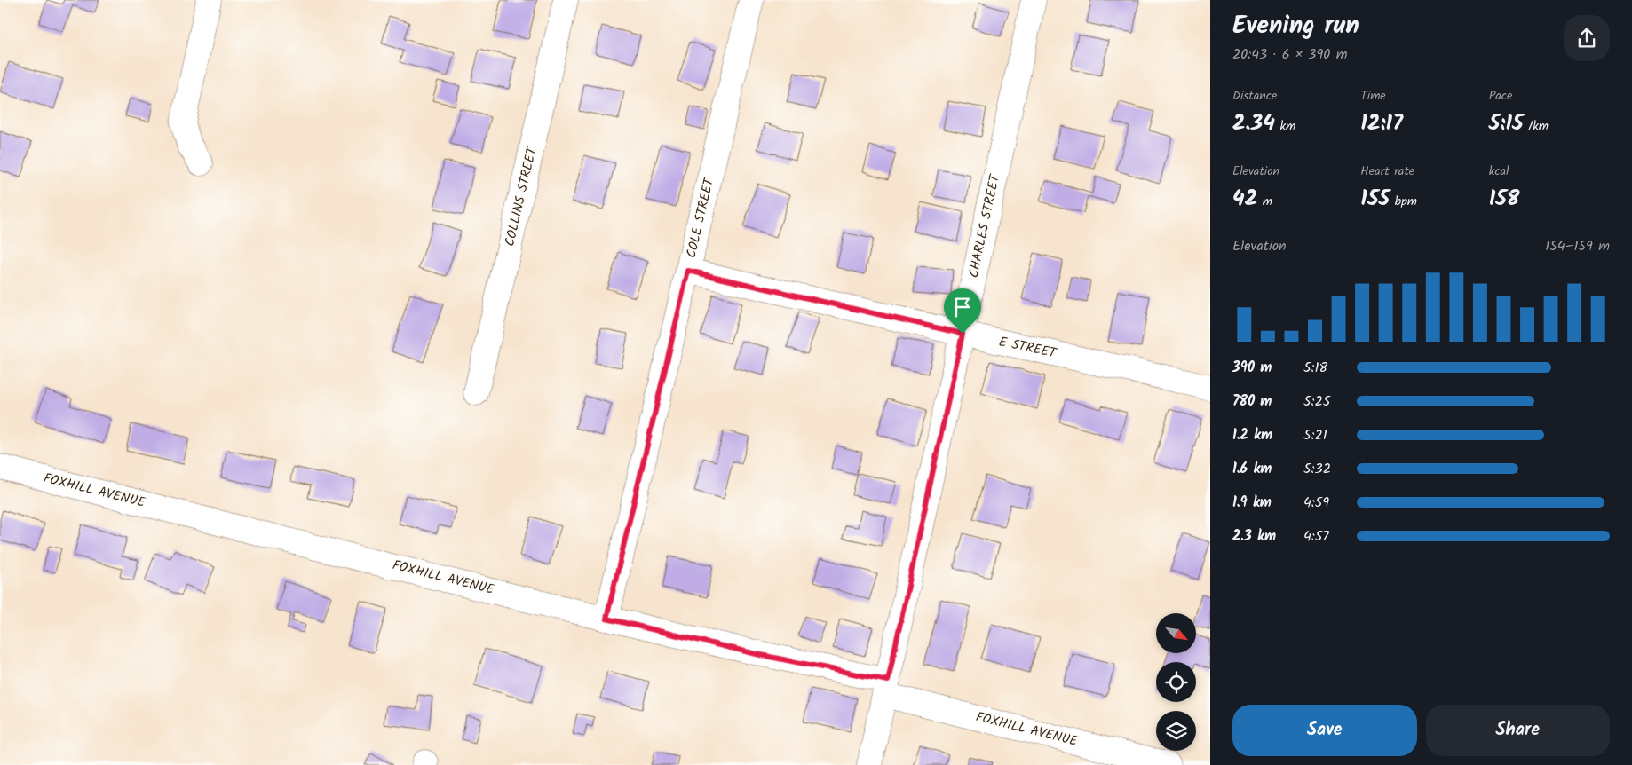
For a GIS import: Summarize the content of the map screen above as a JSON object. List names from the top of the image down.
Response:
{
  "streets": {
    "street": [
      "COLLINS STREET",
      "COLE STREET",
      "CHARLES STREET",
      "E STREET",
      "FOXHILL AVENUE"
    ]
  },
  "crossings": [
    ["COLE STREET", "E STREET"],
    ["COLE STREET", "FOXHILL AVENUE"],
    ["CHARLES STREET", "E STREET"],
    ["CHARLES STREET", "FOXHILL AVENUE"]
  ],
  "north": "bottom right",
  "page": {
    "heading": ["Evening run", "20:43 · 6 × 390 m"],
    "stats": [
      ["Distance", "2.34 km"],
      ["Time", "12:17"],
      ["Pace", "5:15 /km"],
      ["Elevation", "42 m"],
      ["Heart rate", "155 bpm"],
      ["kcal", "158"]
    ],
    "chart": ["Elevation", "154–159 m"],
    "list": [
      {
        "name": "390 m",
        "note": "5:18"
      },
      {
        "name": "780 m",
        "note": "5:25"
      },
      {
        "name": "1.2 km",
        "note": "5:21"
      },
      {
        "name": "1.6 km",
        "note": "5:32"
      },
      {
        "name": "1.9 km",
        "note": "4:59"
      },
      {
        "name": "2.3 km",
        "note": "4:57"
      }
    ],
    "buttons": ["Save", "Share"]
  }
}
